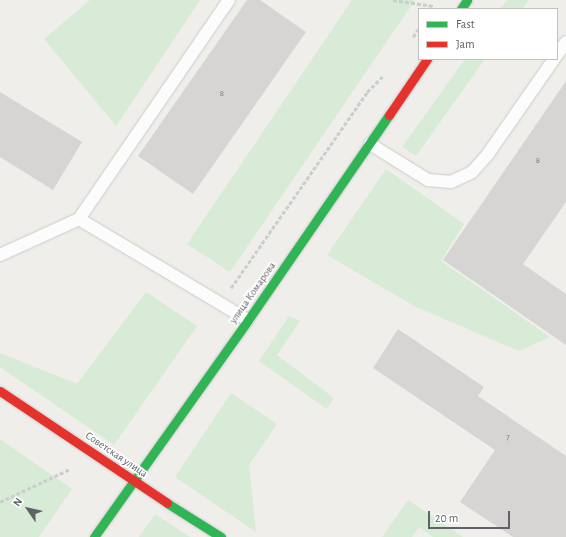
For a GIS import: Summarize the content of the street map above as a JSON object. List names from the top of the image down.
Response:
{
  "streets": {
    "street": ["улица Комарова", "Советская улица"]
  },
  "crossings": [
    ["улица Комарова", "Советская улица"]
  ],
  "house_numbers": ["8", "8", "7"],
  "legend": ["Fast", "Jam"],
  "scale_bar": "20 m",
  "north": "top left"
}
